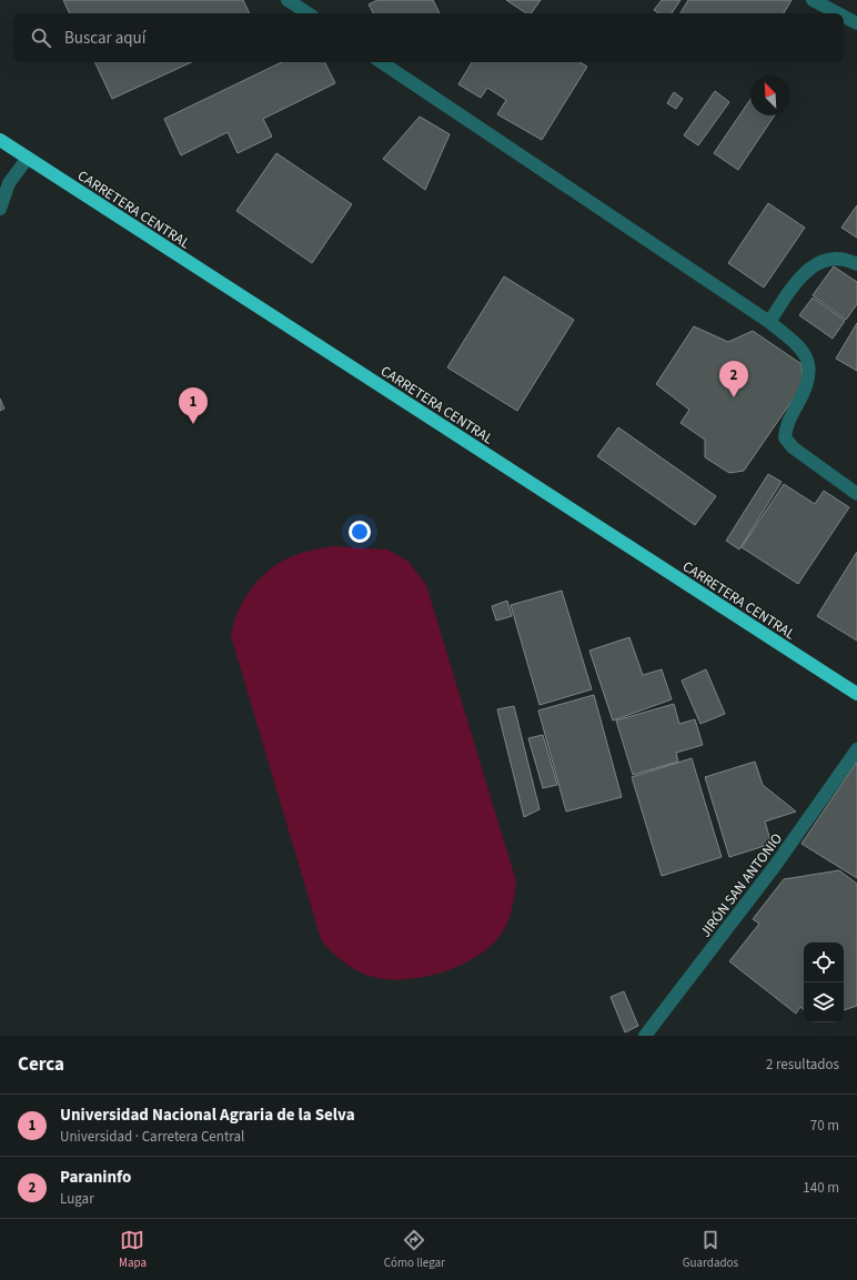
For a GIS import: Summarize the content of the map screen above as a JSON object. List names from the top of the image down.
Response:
{
  "streets": {
    "highway": ["CARRETERA CENTRAL"],
    "street": ["JIRÓN SAN ANTONIO"]
  },
  "north": "top left",
  "page": {
    "search": "Buscar aquí",
    "pins": ["2", "1"],
    "heading": ["Cerca", "2 resultados"],
    "list": [
      {
        "mark": "1",
        "name": "Universidad Nacional Agraria de la Selva",
        "note": "Universidad · Carretera Central",
        "value": "70 m"
      },
      {
        "mark": "2",
        "name": "Paraninfo",
        "note": "Lugar",
        "value": "140 m"
      }
    ],
    "nav": ["Mapa", "Cómo llegar", "Guardados"]
  }
}
